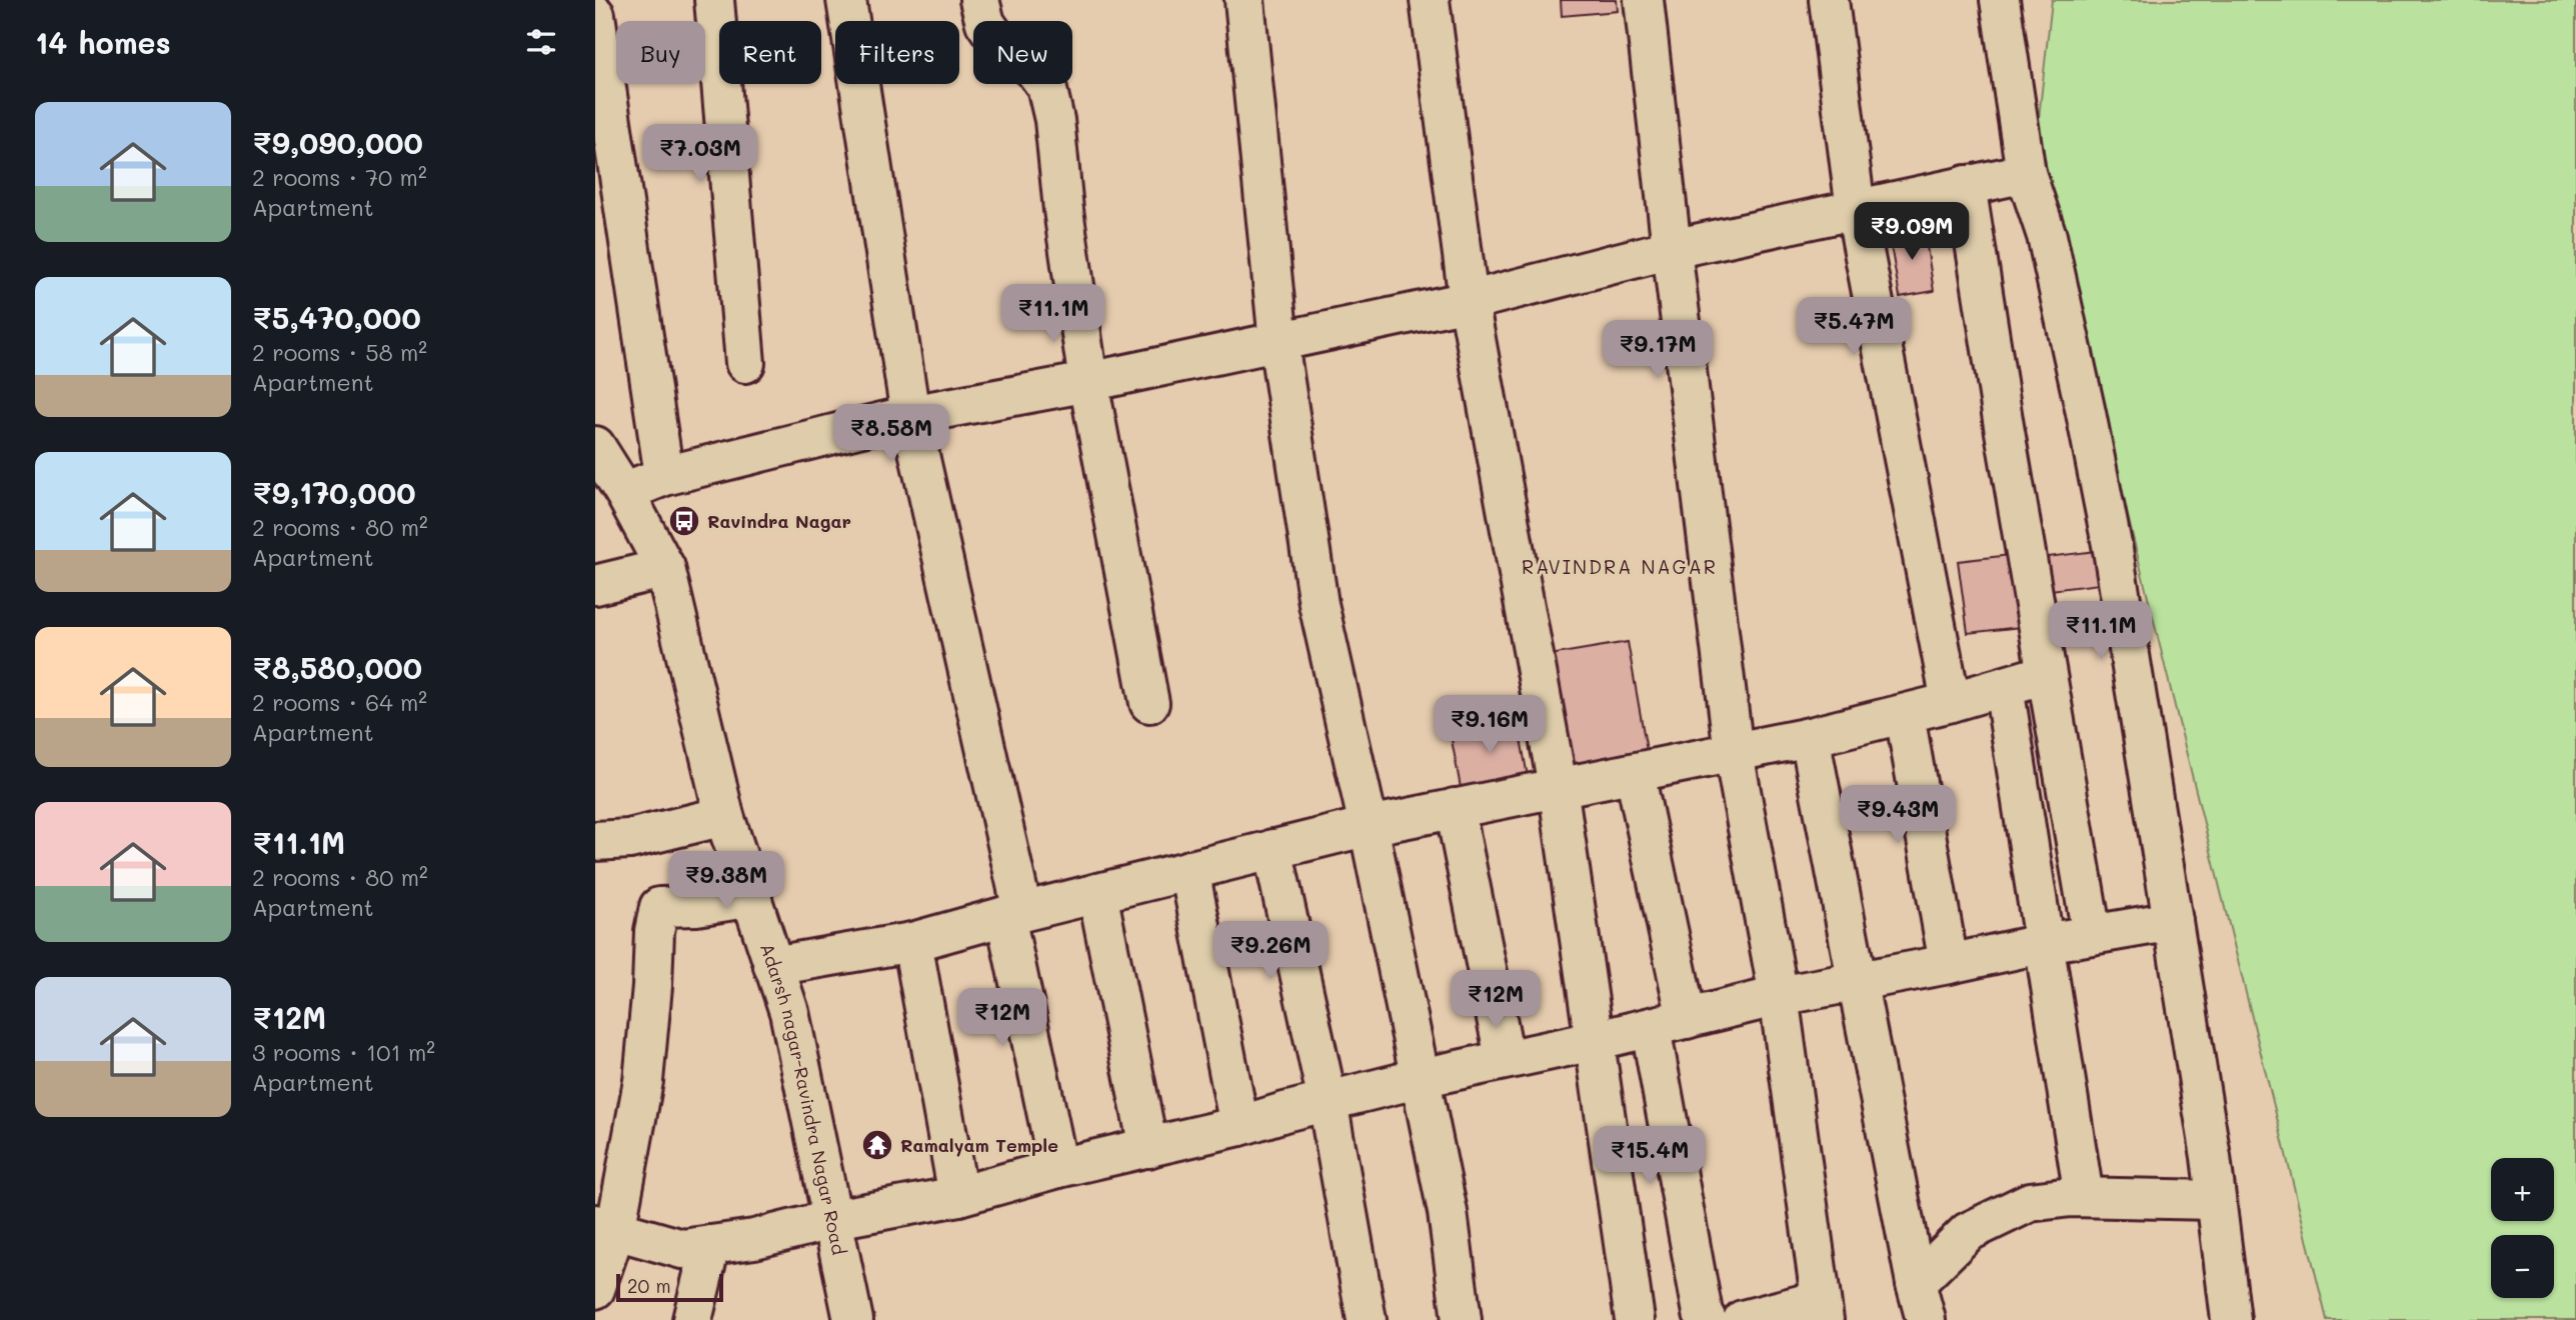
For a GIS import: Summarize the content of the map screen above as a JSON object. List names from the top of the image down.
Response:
{
  "streets": {
    "street": ["Adarsh nagar-Ravindra Nagar Road"]
  },
  "districts": ["RAVINDRA NAGAR"],
  "places": {
    "bus stop": ["Ravindra Nagar"],
    "temple": ["Ramalyam Temple"]
  },
  "scale_bar": "20 m",
  "page": {
    "heading": "14 homes",
    "chip": [
      "Buy",
      "Rent",
      "Filters",
      "New"
    ],
    "list": [
      {
        "name": "₹9,090,000",
        "note": "2 rooms · 70 m² · Apartment"
      },
      {
        "name": "₹5,470,000",
        "note": "2 rooms · 58 m² · Apartment"
      },
      {
        "name": "₹9,170,000",
        "note": "2 rooms · 80 m² · Apartment"
      },
      {
        "name": "₹8,580,000",
        "note": "2 rooms · 64 m² · Apartment"
      },
      {
        "name": "₹11.1M",
        "note": "2 rooms · 80 m² · Apartment"
      },
      {
        "name": "₹12M",
        "note": "3 rooms · 101 m² · Apartment"
      }
    ],
    "price": [
      "₹7.03M",
      "₹9.09M",
      "₹11.1M",
      "₹5.47M",
      "₹9.17M",
      "₹8.58M",
      "₹11.1M",
      "₹9.16M",
      "₹9.43M",
      "₹9.38M",
      "₹9.26M",
      "₹12M",
      "₹12M",
      "₹15.4M"
    ],
    "map_buttons": ["+", "−"],
    "scale": "20 m"
  }
}
